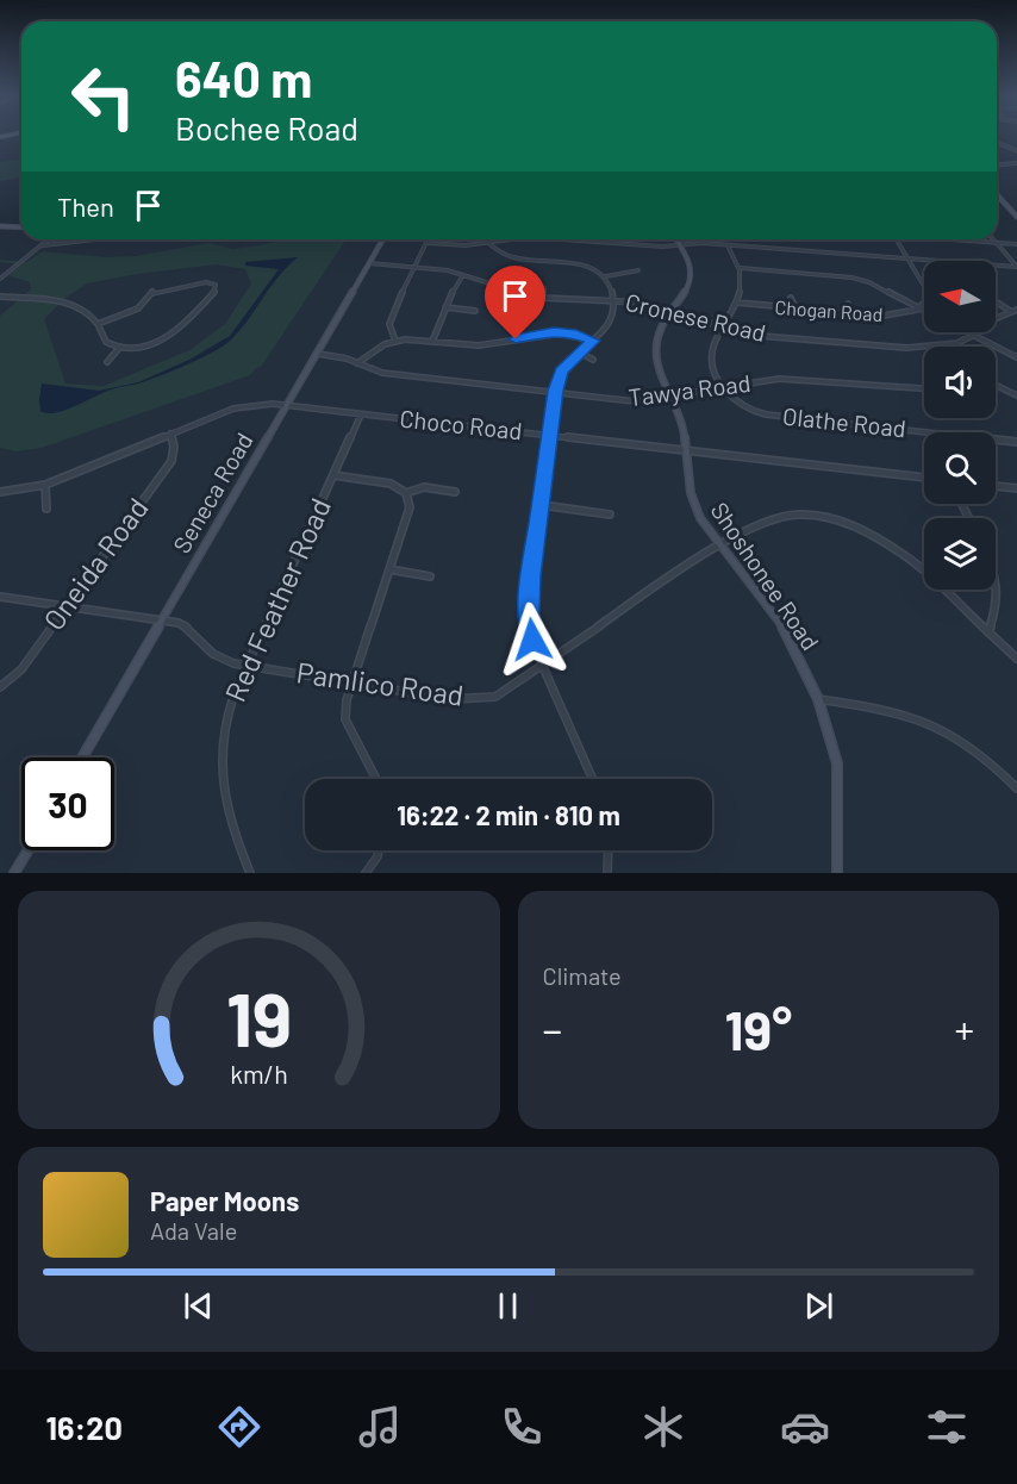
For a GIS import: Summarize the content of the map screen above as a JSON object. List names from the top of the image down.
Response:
{
  "streets": {
    "street": [
      "Chogan Road",
      "Cronese Road",
      "Tawya Road",
      "Olathe Road",
      "Choco Road",
      "Seneca Road",
      "Oneida Road",
      "Shoshonee Road",
      "Red Feather Road",
      "Pamlico Road"
    ]
  },
  "crossings": [
    ["Cronese Road", "Seneca Road"],
    ["Cronese Road", "Shoshonee Road"],
    ["Tawya Road", "Olathe Road"],
    ["Tawya Road", "Seneca Road"],
    ["Tawya Road", "Shoshonee Road"],
    ["Choco Road", "Seneca Road"],
    ["Choco Road", "Oneida Road"],
    ["Choco Road", "Shoshonee Road"],
    ["Choco Road", "Red Feather Road"],
    ["Seneca Road", "Pamlico Road"],
    ["Oneida Road", "Pamlico Road"],
    ["Shoshonee Road", "Pamlico Road"],
    ["Red Feather Road", "Pamlico Road"]
  ],
  "north": "left",
  "page": {
    "turn": ["640 m", "Bochee Road"],
    "then": "Then",
    "limit": "30",
    "trip": "16:22 · 2 min · 810 m",
    "tile": "Climate",
    "heat": ["−", "19°", "+"],
    "song": ["Paper Moons", "Ada Vale"],
    "tabs": "16:20",
    "gauge": ["19", "km/h"]
  }
}
